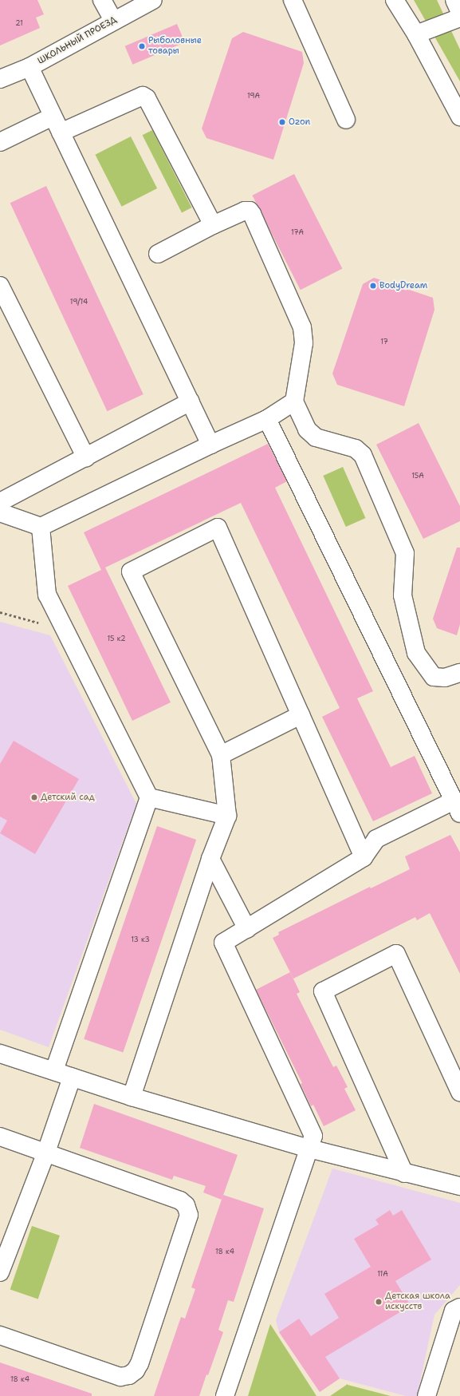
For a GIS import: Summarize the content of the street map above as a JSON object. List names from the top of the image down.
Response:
{
  "streets": {
    "main road": ["ШКОЛЬНЫЙ ПРОЕЗД"]
  },
  "places": [
    "Рыболовные товары",
    "Ozon",
    "BodyDream",
    "Детский сад",
    "Детская школа искусств"
  ],
  "house_numbers": [
    "21",
    "19А",
    "17А",
    "19/14",
    "17",
    "15А",
    "15 к2",
    "13 к3",
    "18 к4",
    "11А",
    "18 к4"
  ]
}
